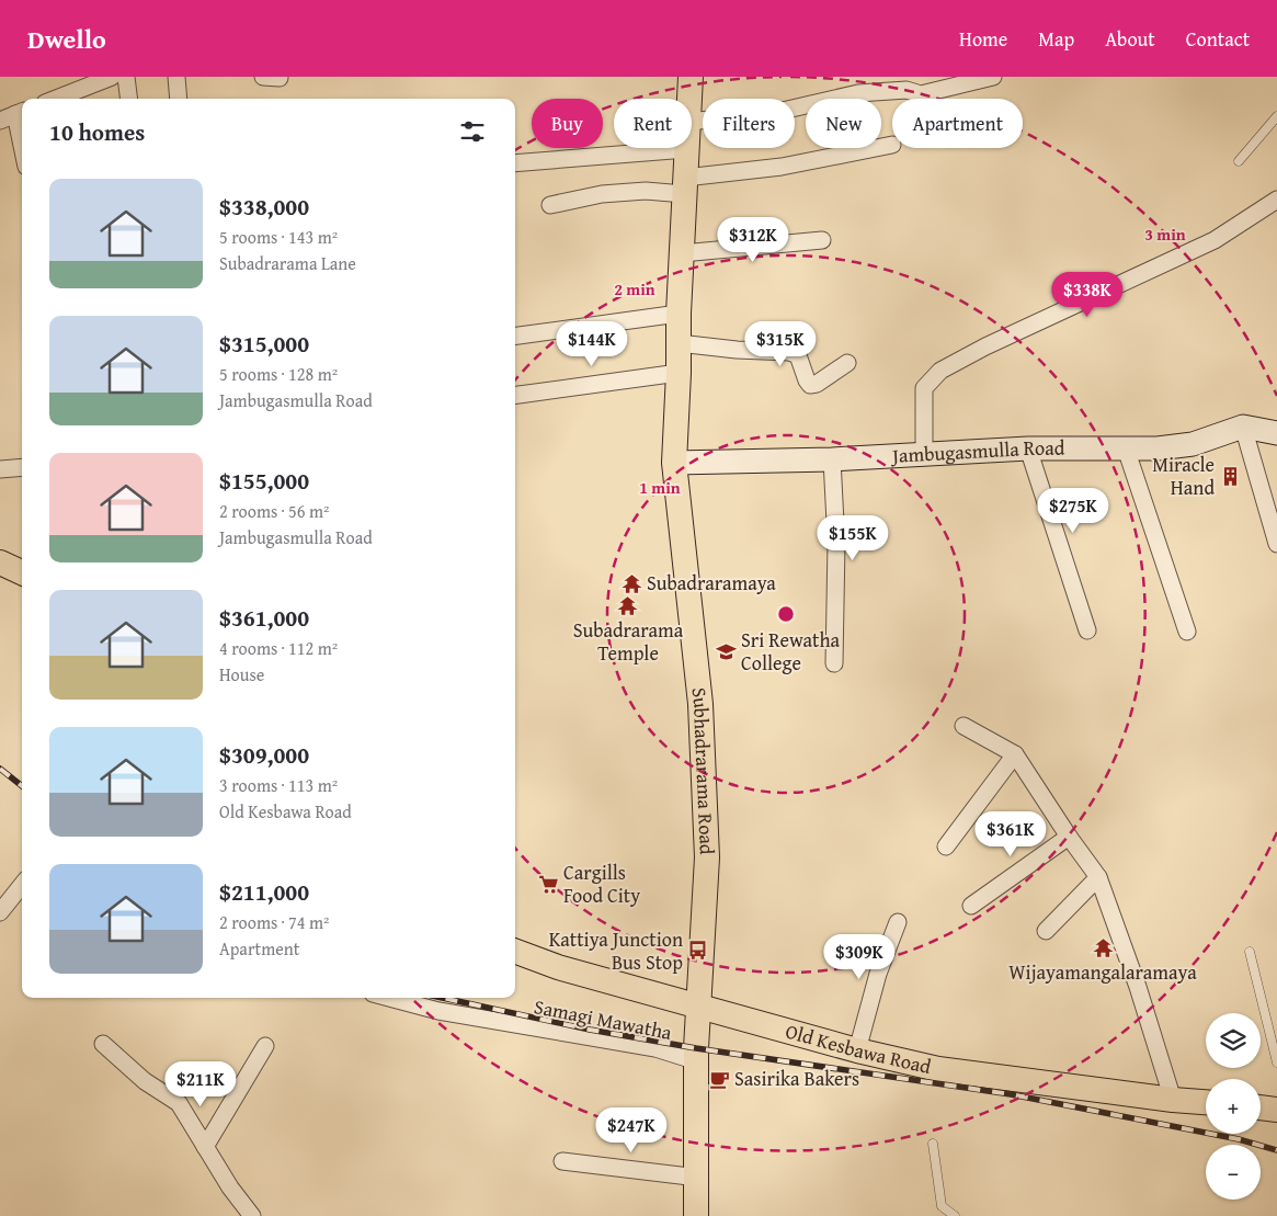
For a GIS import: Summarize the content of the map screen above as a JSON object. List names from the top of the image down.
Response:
{
  "streets": {
    "main road": ["Subhadrarama Road", "Old Kesbawa Road"],
    "street": ["Jambugasmulla Road", "Samagi Mawatha"]
  },
  "crossings": [
    ["Jambugasmulla Road", "Subhadrarama Road"],
    ["Subhadrarama Road", "Samagi Mawatha"],
    ["Subhadrarama Road", "Old Kesbawa Road"]
  ],
  "places": {
    "building": ["Miracle Hand"],
    "temple": ["Subadraramaya", "Subadrarama Temple", "Wijayamangalaramaya"],
    "school or university": ["Sri Rewatha College"],
    "supermarket": ["Cargills Food City"],
    "bus stop": ["Kattiya Junction Bus Stop"],
    "cafe": ["Sasirika Bakers"]
  },
  "page": {
    "header": "Dwello",
    "nav": [
      "Home",
      "Map",
      "About",
      "Contact"
    ],
    "chip": [
      "Buy",
      "Rent",
      "Filters",
      "New",
      "Apartment"
    ],
    "heading": "10 homes",
    "list": [
      {
        "name": "$338,000",
        "note": "5 rooms · 143 m² · Subadrarama Lane"
      },
      {
        "name": "$315,000",
        "note": "5 rooms · 128 m² · Jambugasmulla Road"
      },
      {
        "name": "$155,000",
        "note": "2 rooms · 56 m² · Jambugasmulla Road"
      },
      {
        "name": "$361,000",
        "note": "4 rooms · 112 m² · House"
      },
      {
        "name": "$309,000",
        "note": "3 rooms · 113 m² · Old Kesbawa Road"
      },
      {
        "name": "$211,000",
        "note": "2 rooms · 74 m² · Apartment"
      }
    ],
    "price": [
      "$312K",
      "$338K",
      "$144K",
      "$315K",
      "$275K",
      "$155K",
      "$361K",
      "$309K",
      "$211K",
      "$247K"
    ],
    "map_buttons": ["+", "−"]
  },
  "rings": ["3 min", "2 min", "1 min"]
}
